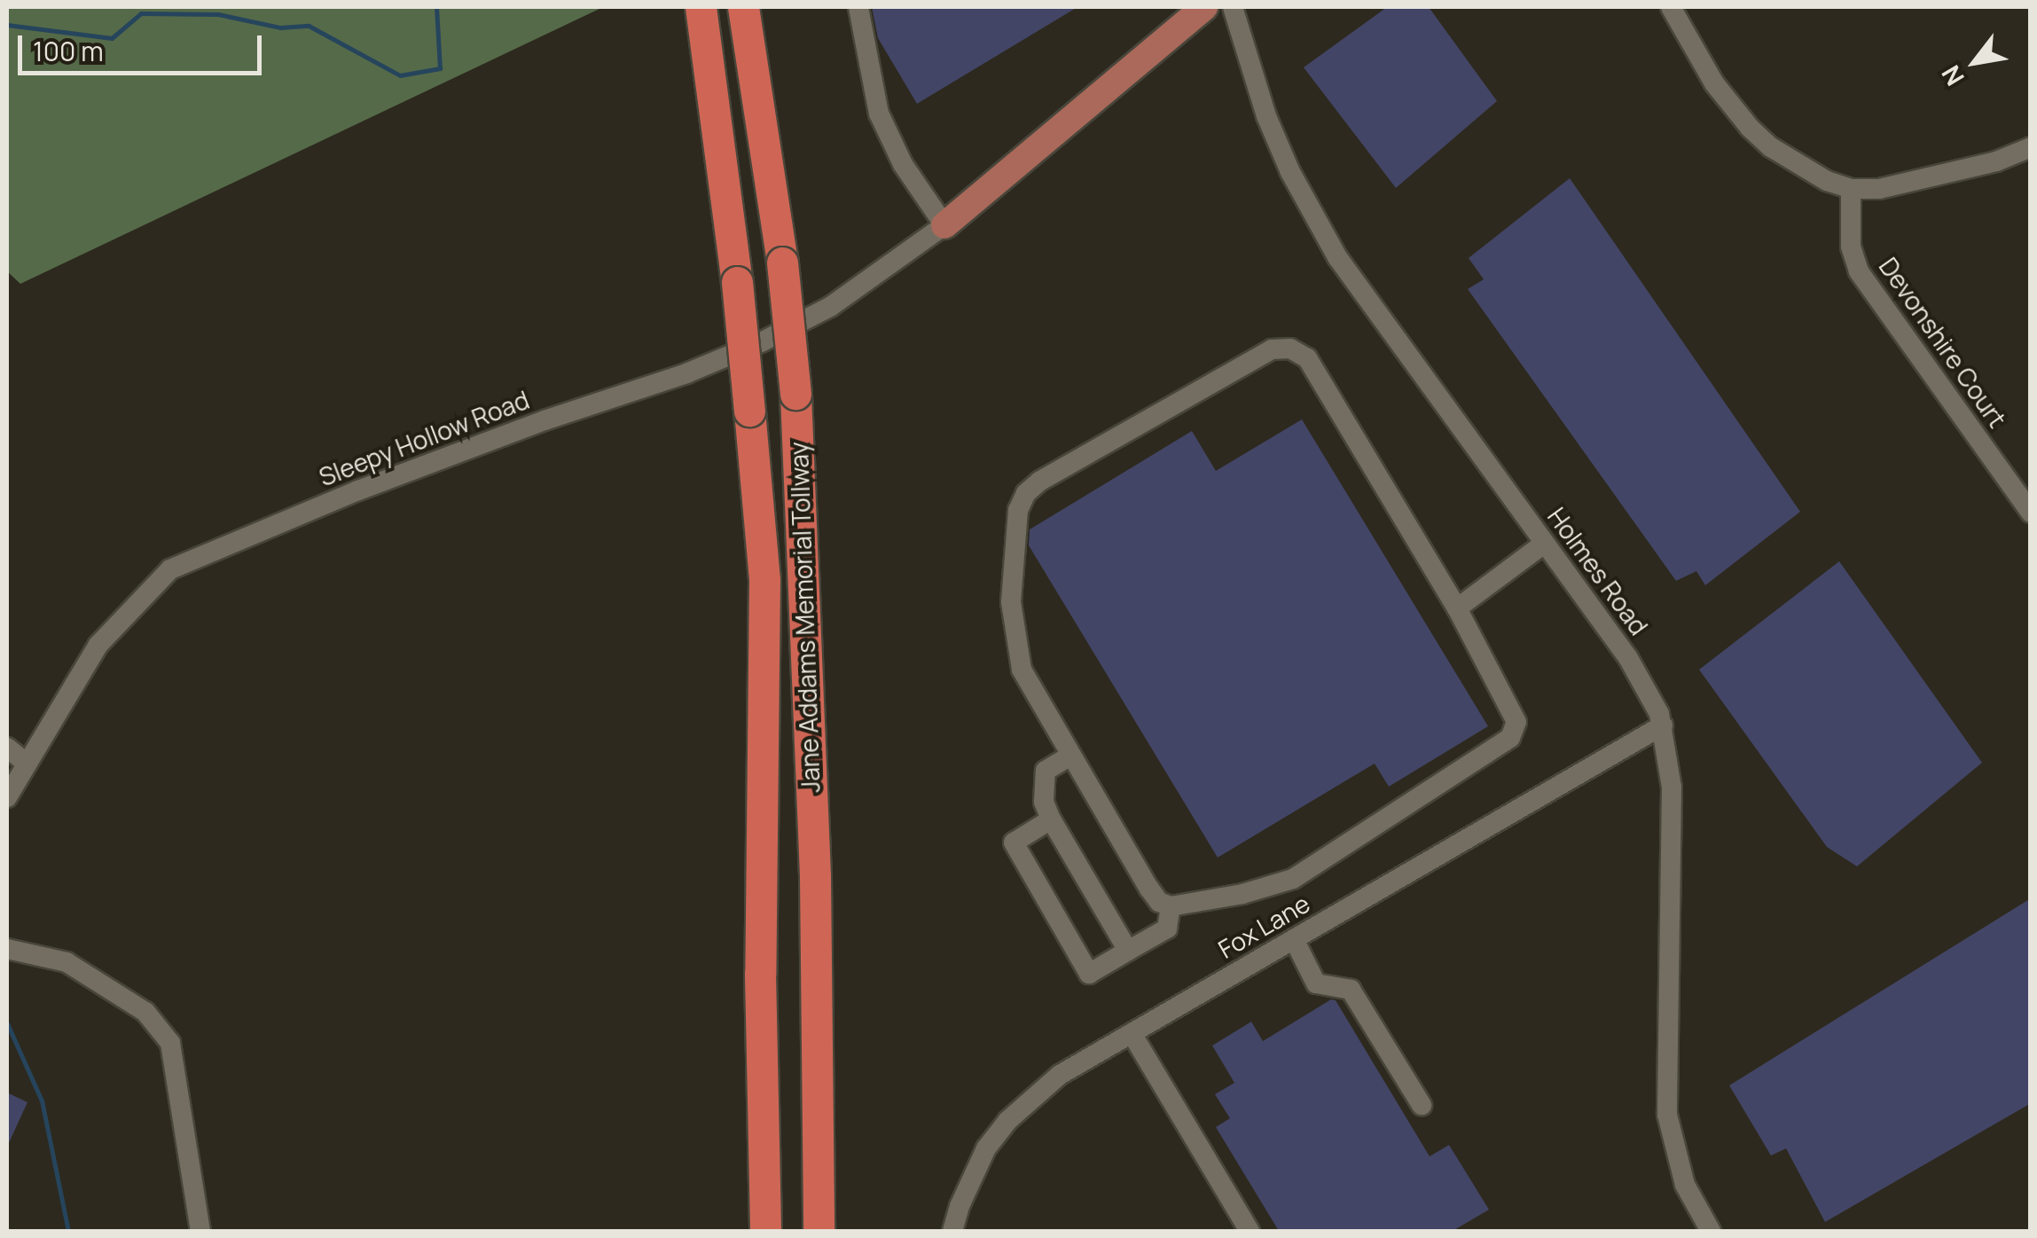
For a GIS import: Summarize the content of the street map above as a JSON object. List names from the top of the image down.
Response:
{
  "streets": {
    "highway": ["Jane Addams Memorial Tollway"],
    "street": [
      "Devonshire Court",
      "Sleepy Hollow Road",
      "Holmes Road",
      "Fox Lane"
    ]
  },
  "crossings": [
    ["Holmes Road", "Fox Lane"]
  ],
  "scale_bar": "100 m",
  "north": "bottom left"
}
